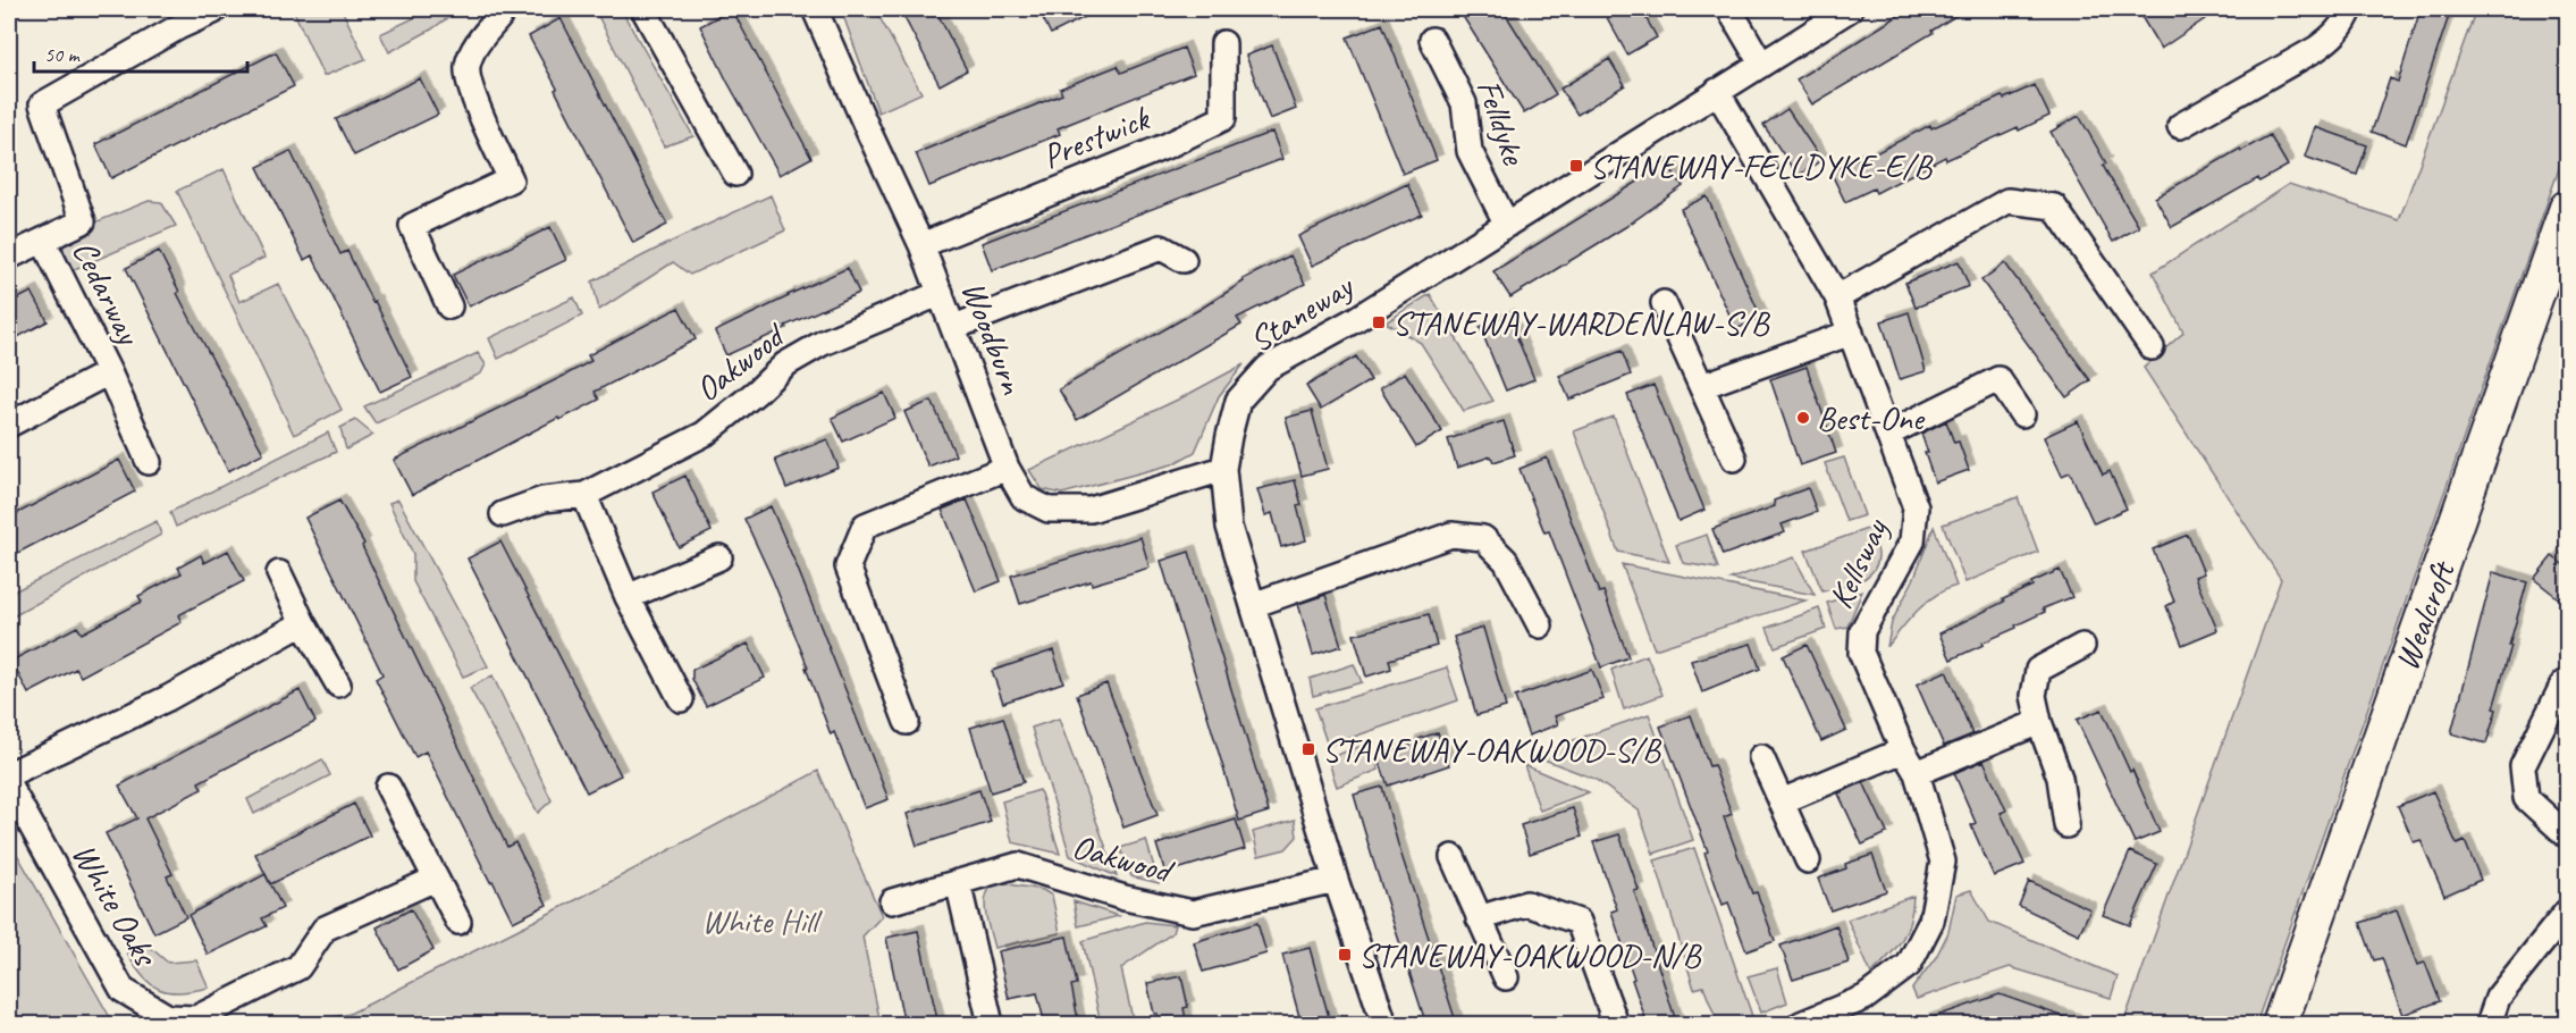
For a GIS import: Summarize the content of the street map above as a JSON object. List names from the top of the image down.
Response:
{
  "streets": {
    "street": [
      "Felldyke",
      "Prestwick",
      "Cedarway",
      "Staneway",
      "Woodburn",
      "Oakwood",
      "Kellsway",
      "Wealcroft",
      "White Oaks"
    ]
  },
  "crossings": [
    ["Felldyke", "Staneway"],
    ["Prestwick", "Woodburn"],
    ["Staneway", "Woodburn"],
    ["Staneway", "Oakwood"],
    ["Staneway", "Kellsway"],
    ["Woodburn", "Oakwood"]
  ],
  "parks": ["White Hill"],
  "places": {
    "transit": [
      "STANEWAY-FELLDYKE-E/B",
      "STANEWAY-WARDENLAW-S/B",
      "STANEWAY-OAKWOOD-S/B",
      "STANEWAY-OAKWOOD-N/B"
    ],
    "other": ["Best-One"]
  },
  "scale_bar": "50 m"
}
